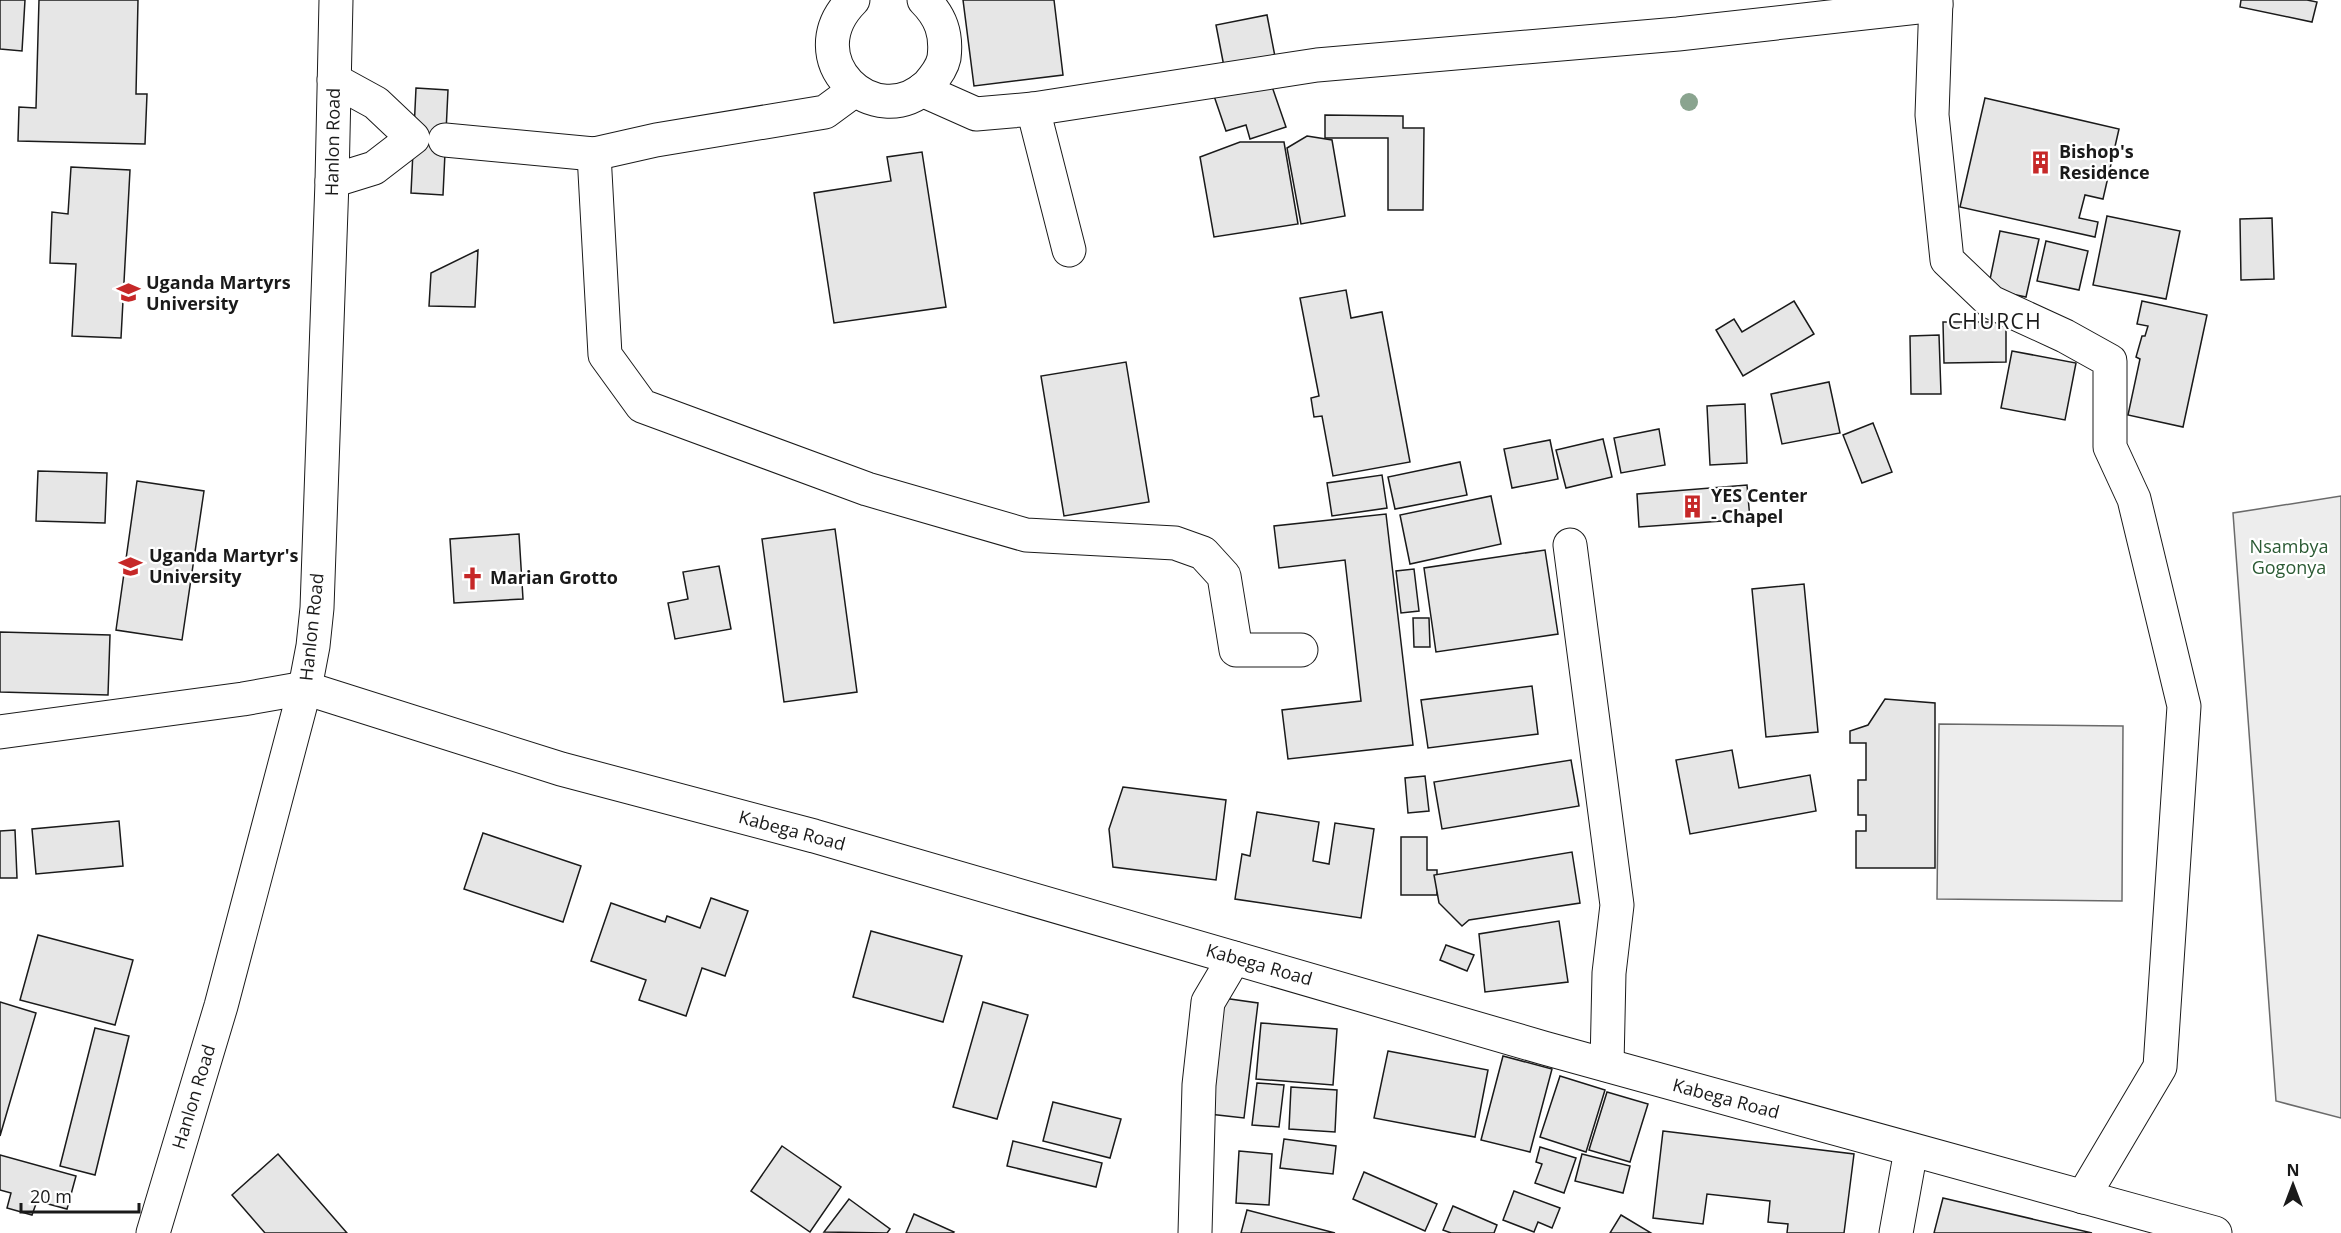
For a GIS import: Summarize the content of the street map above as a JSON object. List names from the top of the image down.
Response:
{
  "streets": {
    "street": ["Hanlon Road", "Kabega Road"]
  },
  "crossings": [
    ["Hanlon Road", "Kabega Road"]
  ],
  "districts": ["CHURCH"],
  "parks": ["Nsambya Gogonya"],
  "places": {
    "building": ["Bishop's Residence", "YES Center - Chapel"],
    "school or university": ["Uganda Martyrs University", "Uganda Martyr's University"],
    "church": ["Marian Grotto"]
  },
  "scale_bar": "20 m",
  "north": "top"
}
